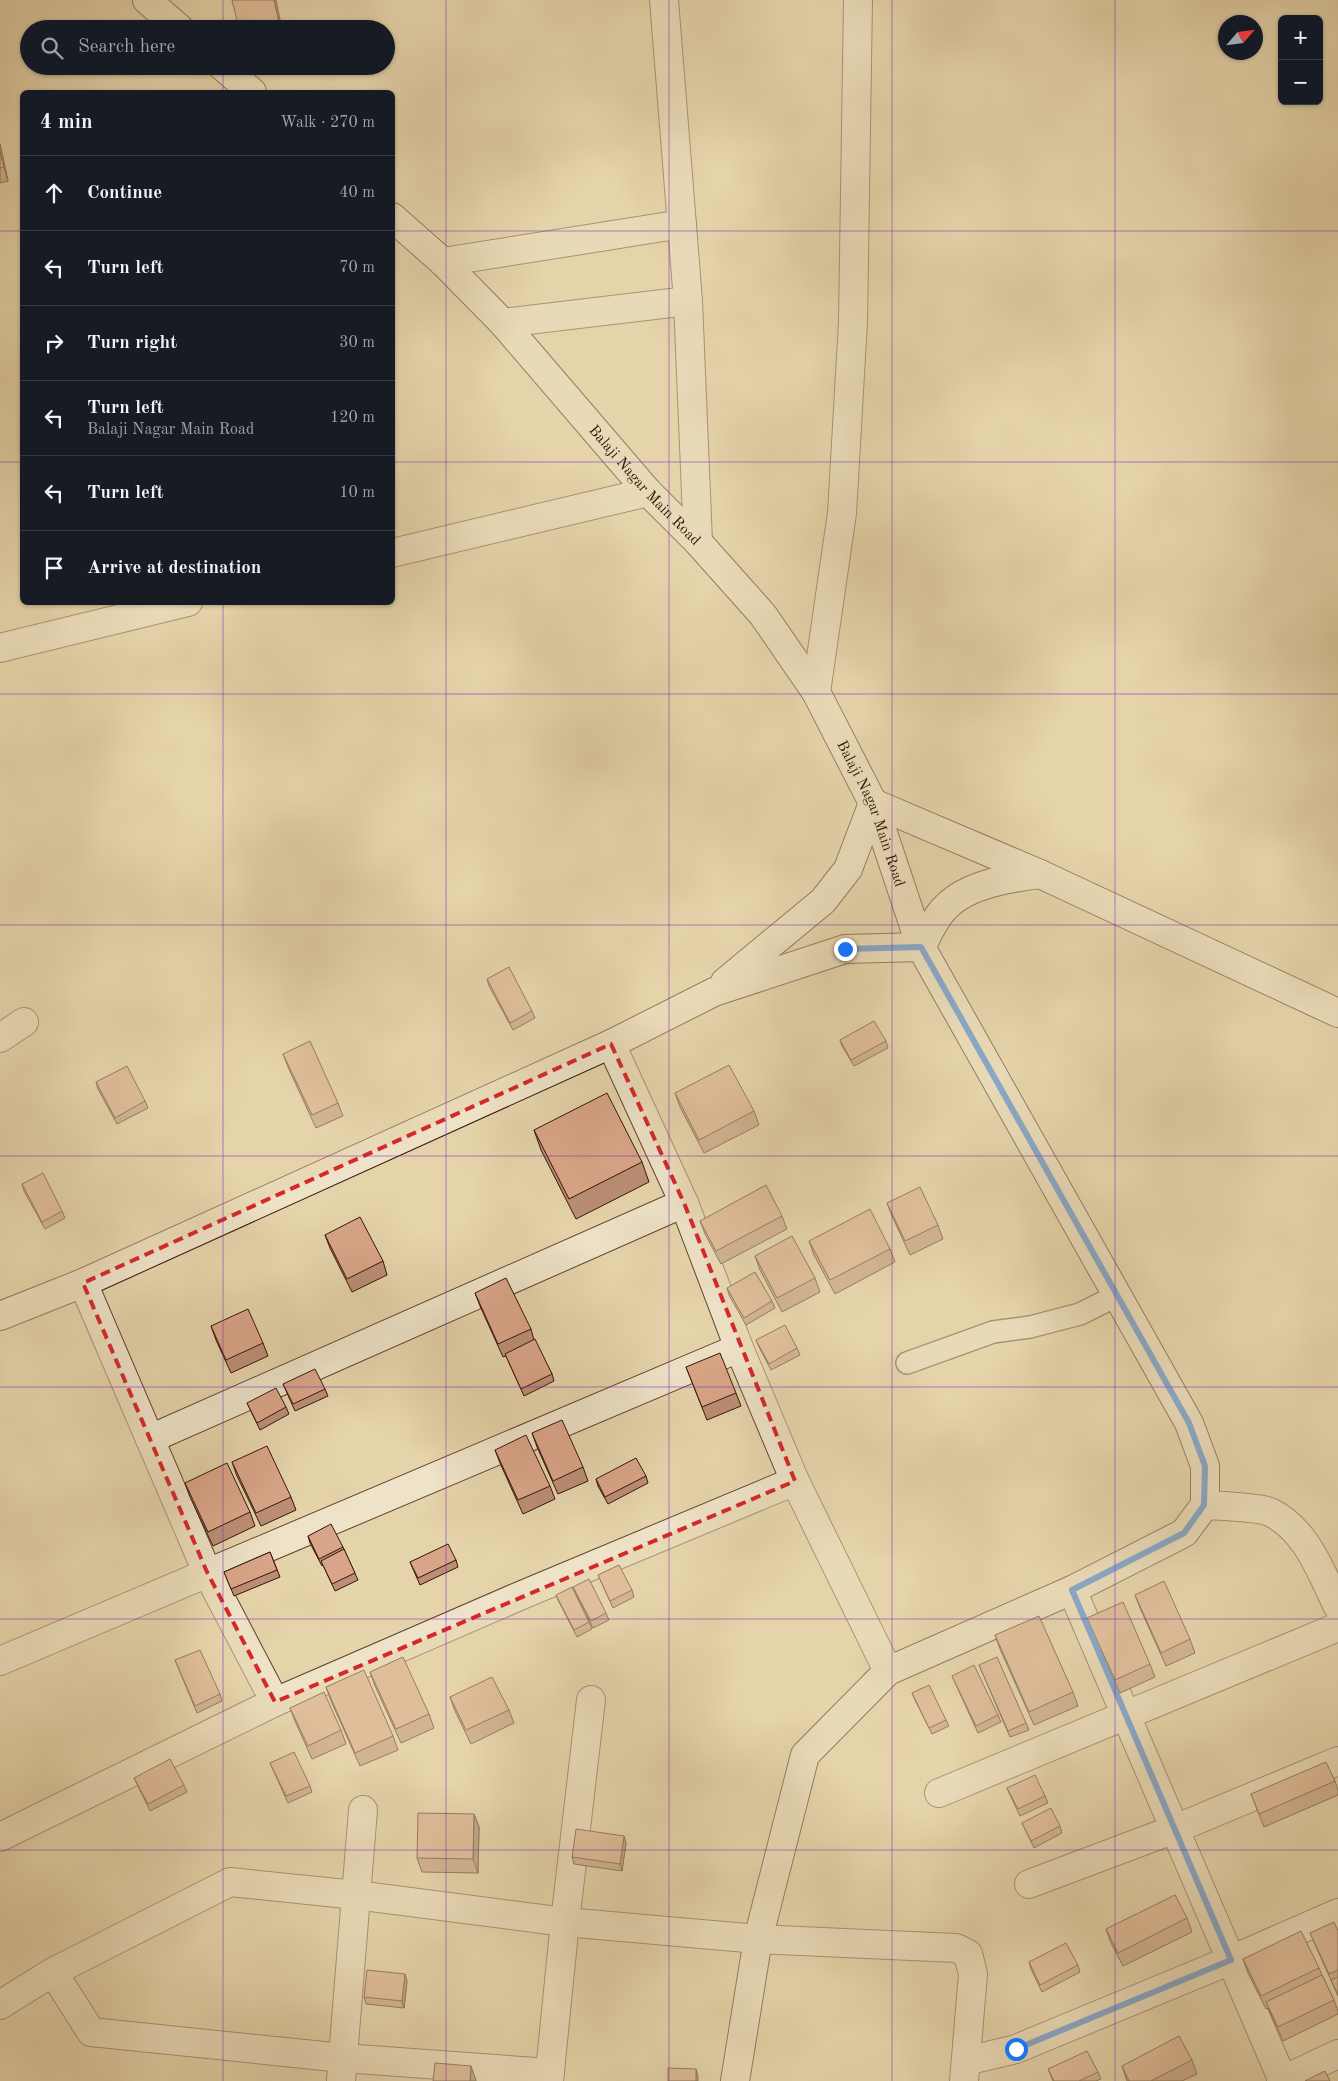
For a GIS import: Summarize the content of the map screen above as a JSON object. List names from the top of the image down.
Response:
{
  "streets": {
    "street": ["Balaji Nagar Main Road"]
  },
  "north": "top right",
  "page": {
    "map_buttons": ["+", "−"],
    "search": "Search here",
    "heading": ["4 min", "Walk · 270 m"],
    "list": [
      ["Continue", "40 m"],
      ["Turn left", "70 m"],
      ["Turn right", "30 m"],
      ["Turn left", "Balaji Nagar Main Road", "120 m"],
      ["Turn left", "10 m"],
      "Arrive at destination"
    ]
  }
}
